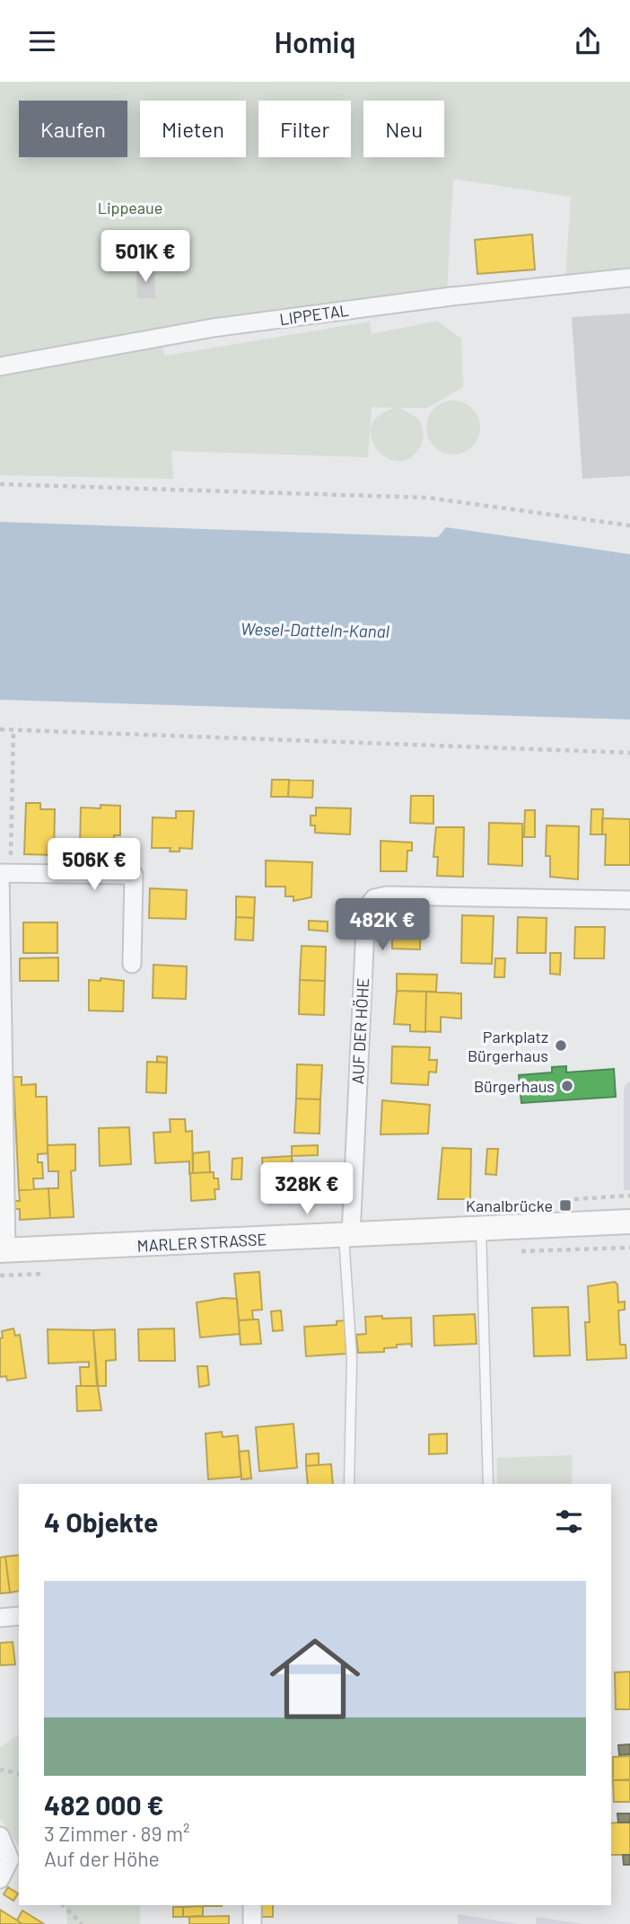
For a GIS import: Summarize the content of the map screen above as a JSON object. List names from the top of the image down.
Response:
{
  "streets": {
    "main road": ["MARLER STRASSE"],
    "street": ["LIPPETAL", "AUF DER HÖHE"]
  },
  "crossings": [
    ["AUF DER HÖHE", "MARLER STRASSE"]
  ],
  "water": ["Wesel-Datteln-Kanal"],
  "parks": ["Lippeaue"],
  "places": {
    "other": ["Parkplatz Bürgerhaus", "Bürgerhaus"],
    "transit": ["Kanalbrücke"]
  },
  "page": {
    "header": "Homiq",
    "chip": [
      "Kaufen",
      "Mieten",
      "Filter",
      "Neu"
    ],
    "price": [
      "501K €",
      "506K €",
      "482K €",
      "328K €"
    ],
    "heading": "4 Objekte",
    "list": [
      {
        "name": "482 000 €",
        "note": "3 Zimmer · 89 m² · Auf der Höhe"
      }
    ]
  }
}
